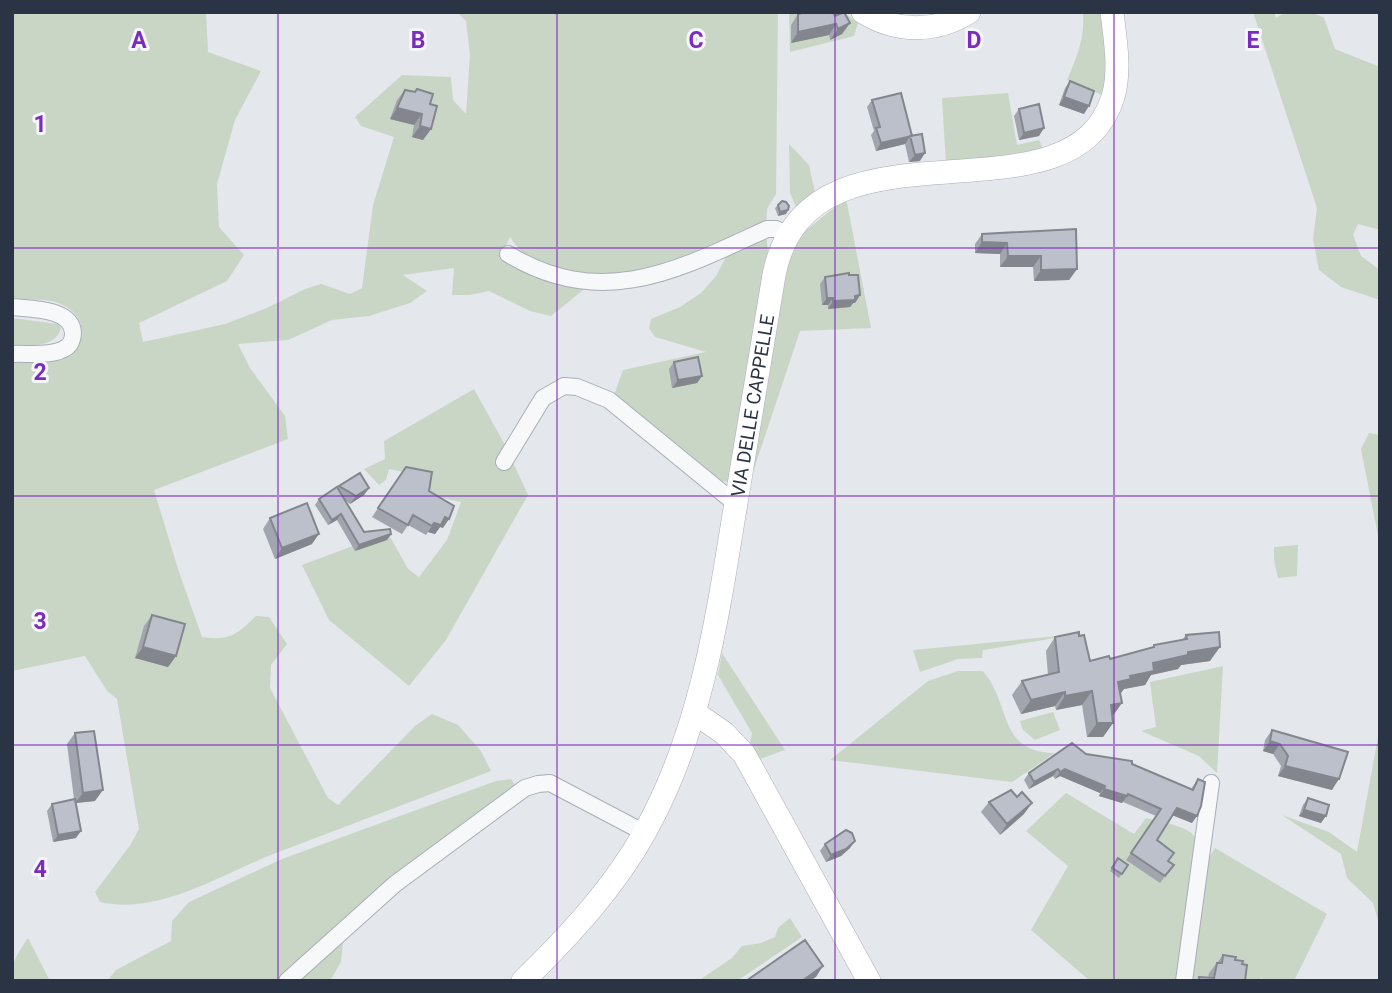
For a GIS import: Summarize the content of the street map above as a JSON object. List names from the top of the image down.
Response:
{
  "streets": {
    "main road": ["VIA DELLE CAPPELLE"]
  },
  "grid": {
    "columns": [
      "A",
      "B",
      "C",
      "D",
      "E"
    ],
    "rows": [
      "1",
      "2",
      "3",
      "4"
    ]
  }
}
